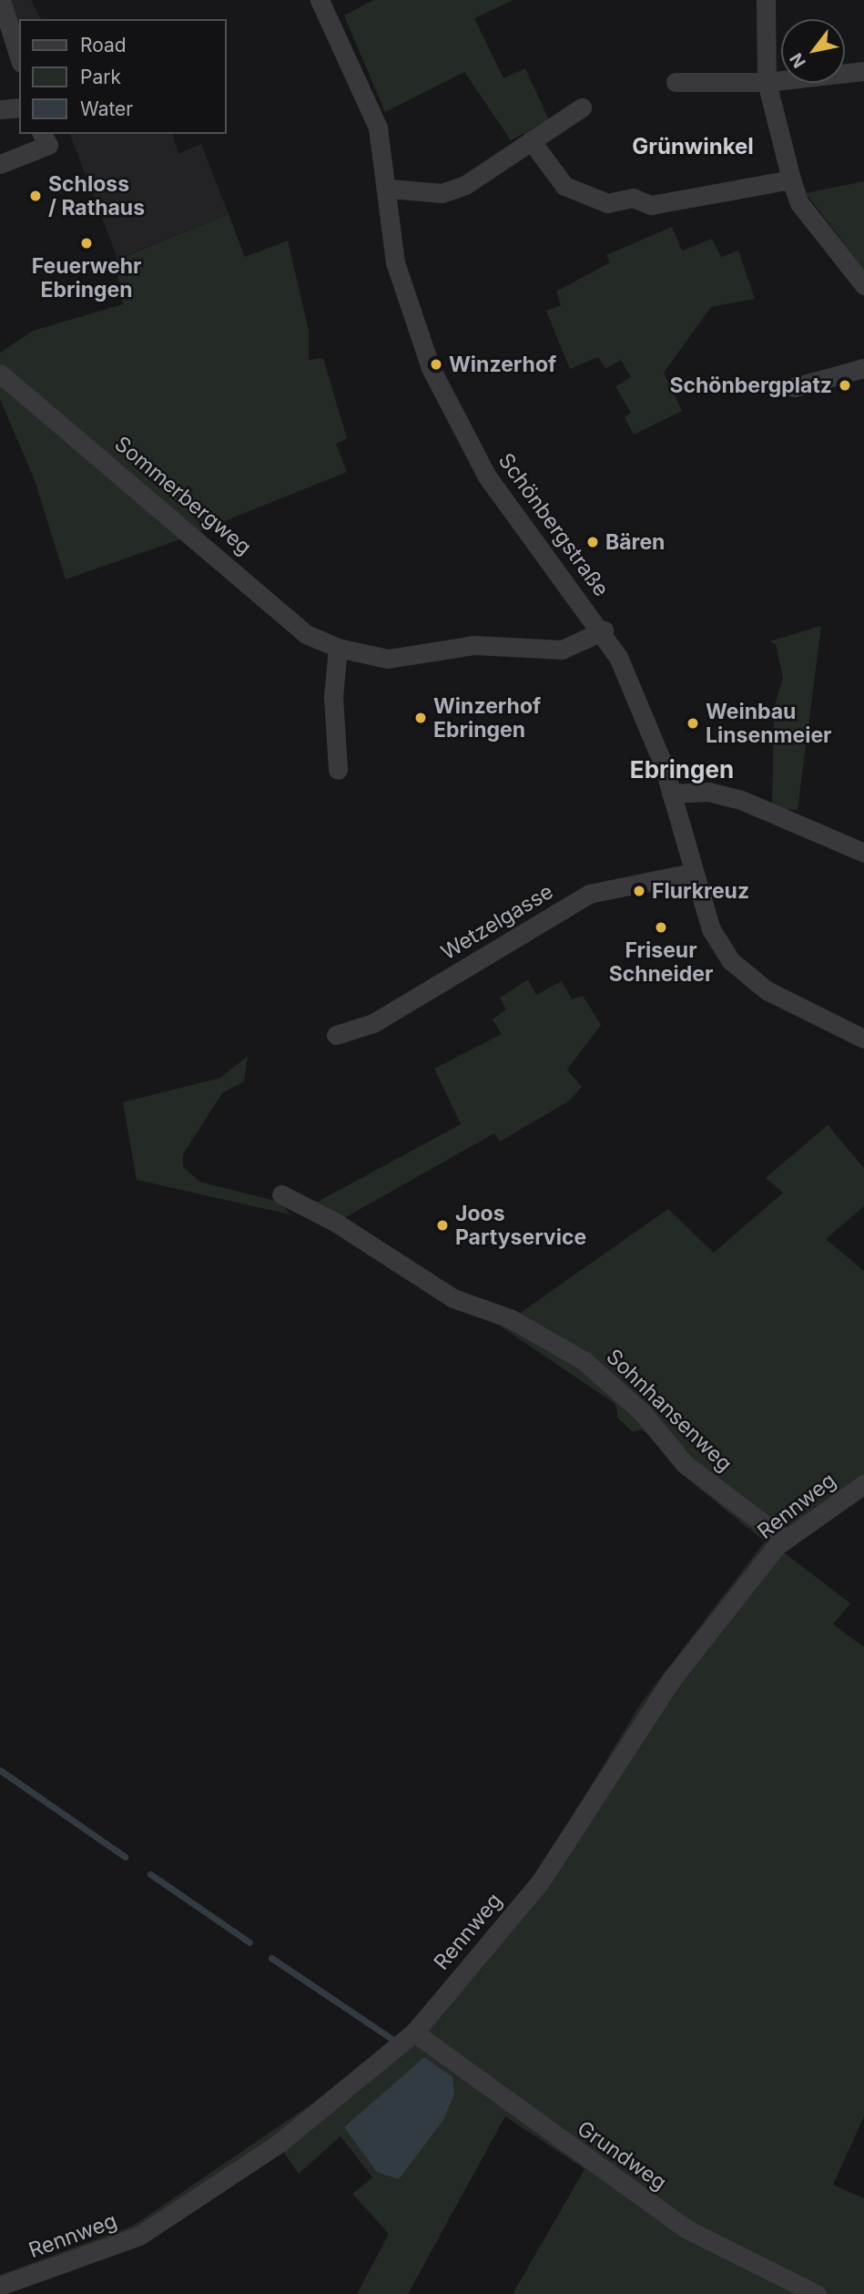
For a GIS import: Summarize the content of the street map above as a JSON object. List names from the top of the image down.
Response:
{
  "streets": {
    "street": [
      "Sommerbergweg",
      "Schönbergstraße",
      "Wetzelgasse",
      "Sohnhansenweg",
      "Rennweg",
      "Grundweg"
    ]
  },
  "crossings": [
    ["Sommerbergweg", "Schönbergstraße"],
    ["Schönbergstraße", "Wetzelgasse"],
    ["Sohnhansenweg", "Rennweg"],
    ["Rennweg", "Grundweg"]
  ],
  "districts": ["Grünwinkel", "Ebringen"],
  "places": [
    "Schloss / Rathaus",
    "Feuerwehr Ebringen",
    "Winzerhof",
    "Schönbergplatz",
    "Bären",
    "Winzerhof Ebringen",
    "Weinbau Linsenmeier",
    "Flurkreuz",
    "Friseur Schneider",
    "Joos Partyservice"
  ],
  "legend": ["Road", "Park", "Water"],
  "north": "bottom left"
}
